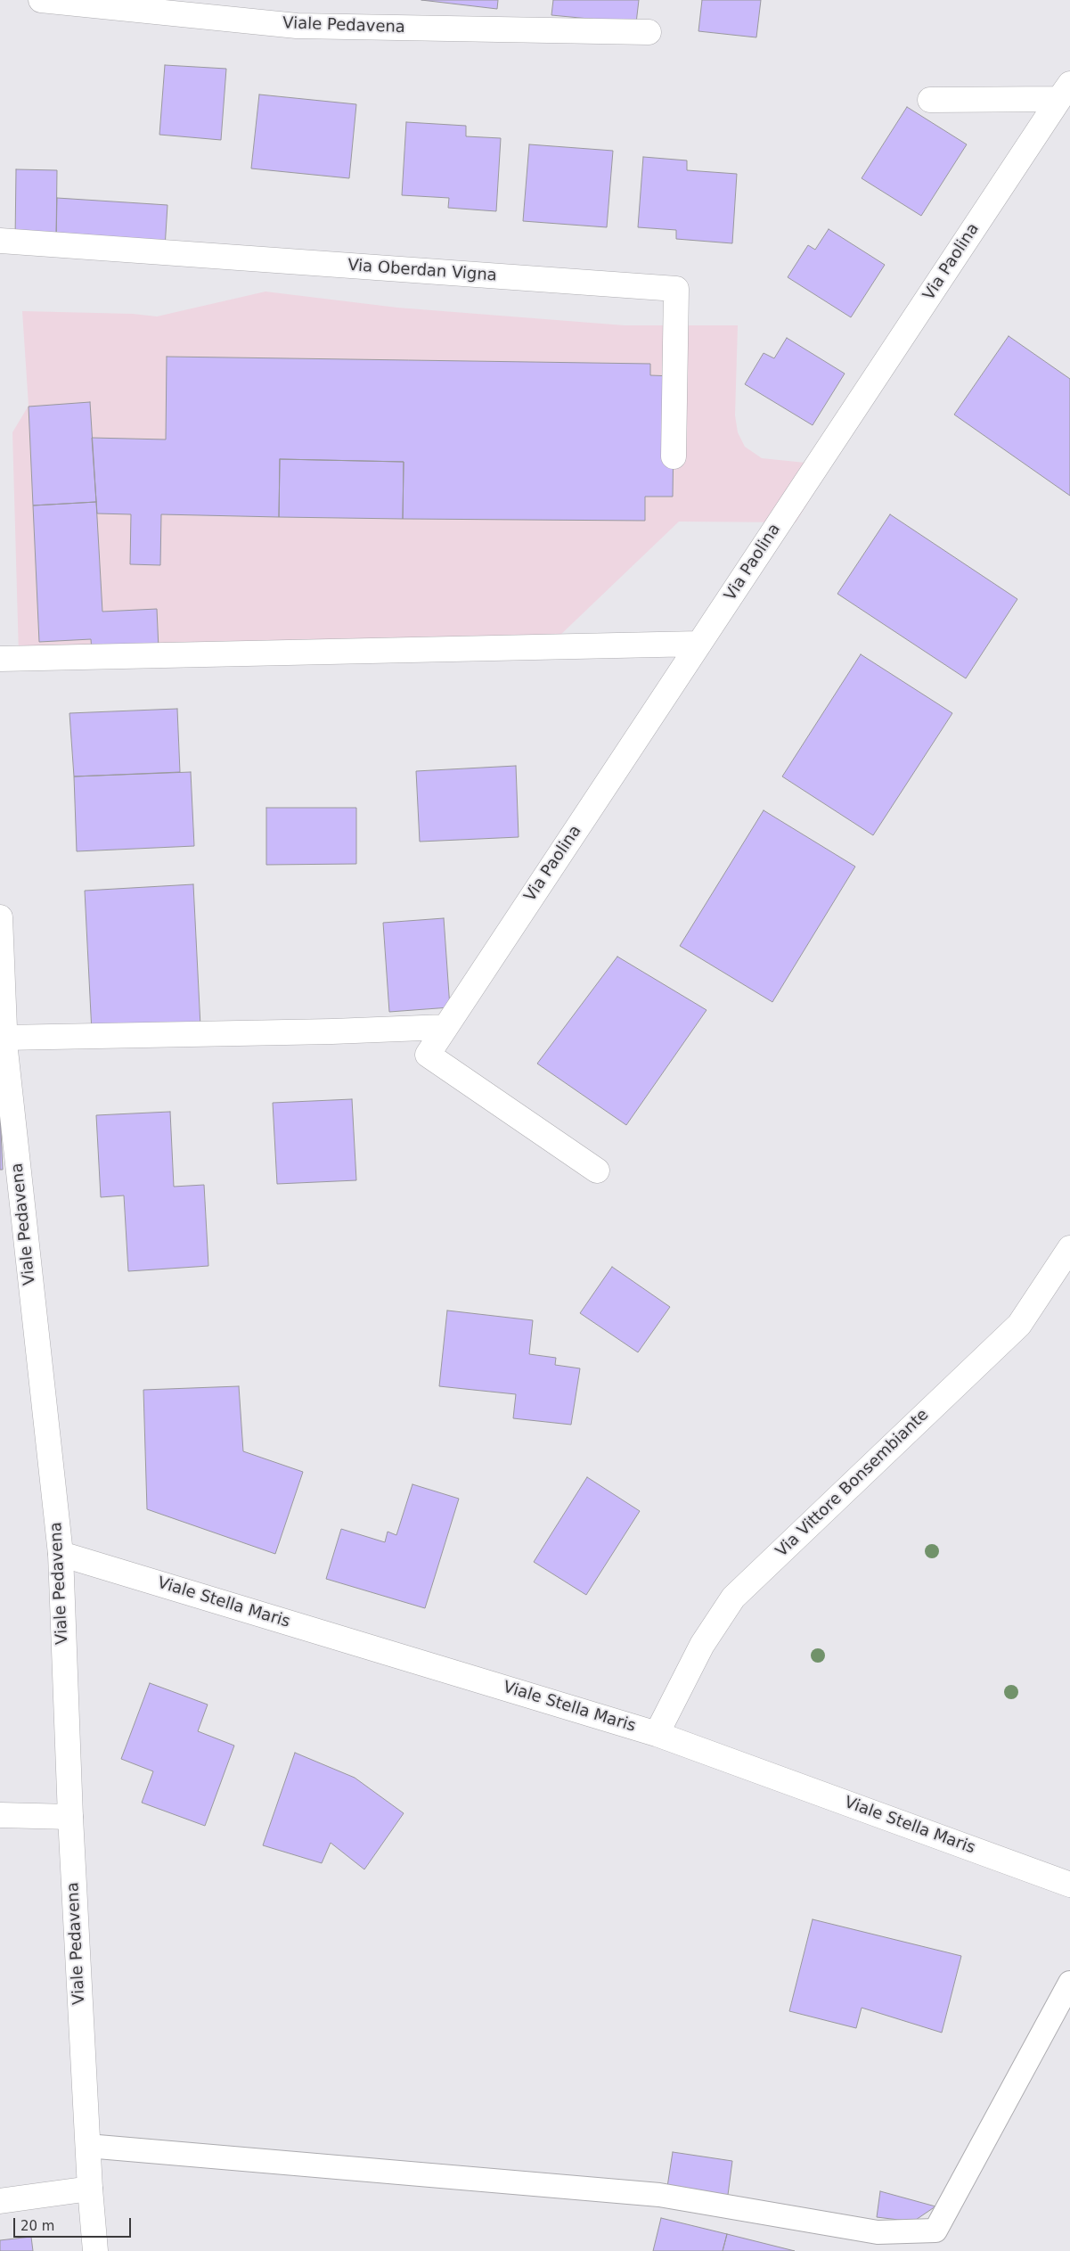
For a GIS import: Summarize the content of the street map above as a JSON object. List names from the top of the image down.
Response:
{
  "streets": {
    "street": [
      "Viale Pedavena",
      "Via Paolina",
      "Via Oberdan Vigna",
      "Via Vittore Bonsembiante",
      "Viale Stella Maris"
    ]
  },
  "crossings": [
    ["Viale Pedavena", "Viale Stella Maris"],
    ["Via Vittore Bonsembiante", "Viale Stella Maris"]
  ],
  "scale_bar": "20 m"
}
